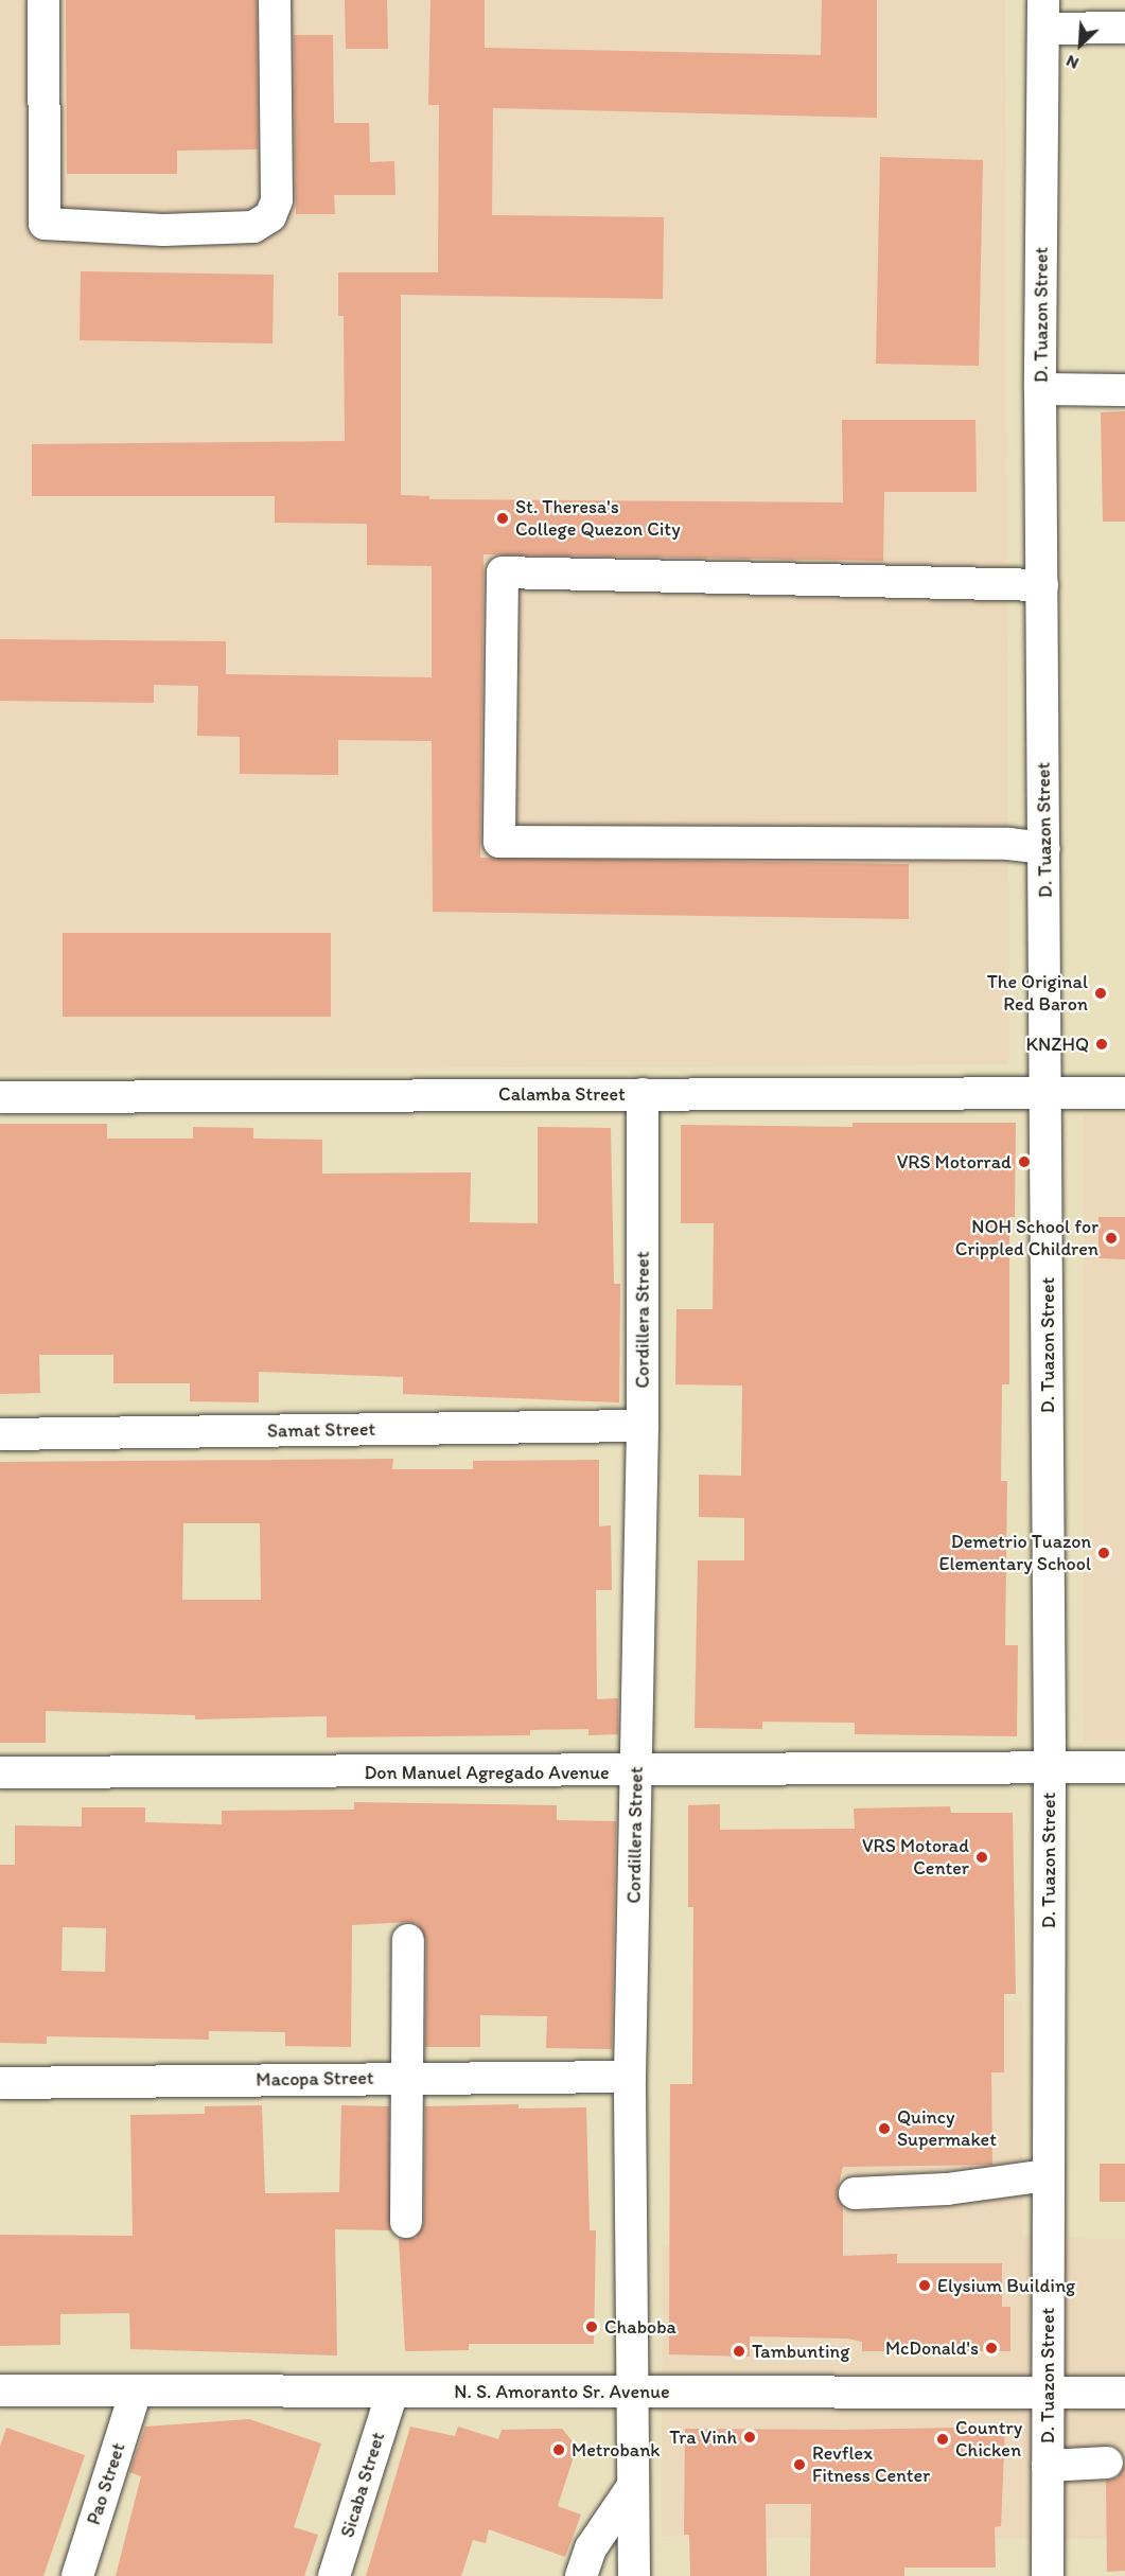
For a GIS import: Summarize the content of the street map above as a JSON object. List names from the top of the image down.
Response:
{
  "streets": {
    "street": [
      "D. Tuazon Street",
      "Calamba Street",
      "Cordillera Street",
      "Samat Street",
      "Don Manuel Agregado Avenue",
      "Macopa Street",
      "N. S. Amoranto Sr. Avenue",
      "Pao Street",
      "Sicaba Street"
    ]
  },
  "crossings": [
    ["D. Tuazon Street", "Calamba Street"],
    ["D. Tuazon Street", "Don Manuel Agregado Avenue"],
    ["D. Tuazon Street", "N. S. Amoranto Sr. Avenue"],
    ["Calamba Street", "Cordillera Street"],
    ["Cordillera Street", "Samat Street"],
    ["Cordillera Street", "Don Manuel Agregado Avenue"],
    ["Cordillera Street", "Macopa Street"],
    ["Cordillera Street", "N. S. Amoranto Sr. Avenue"],
    ["N. S. Amoranto Sr. Avenue", "Pao Street"],
    ["N. S. Amoranto Sr. Avenue", "Sicaba Street"]
  ],
  "places": [
    "St. Theresa's College Quezon City",
    "The Original Red Baron",
    "KNZHQ",
    "VRS Motorrad",
    "NOH School for Crippled Children",
    "Demetrio Tuazon Elementary School",
    "VRS Motorad Center",
    "Quincy Supermaket",
    "Elysium Building",
    "Chaboba",
    "McDonald's",
    "Tambunting",
    "Tra Vinh",
    "Country Chicken",
    "Metrobank",
    "Revflex Fitness Center"
  ],
  "north": "bottom left"
}
